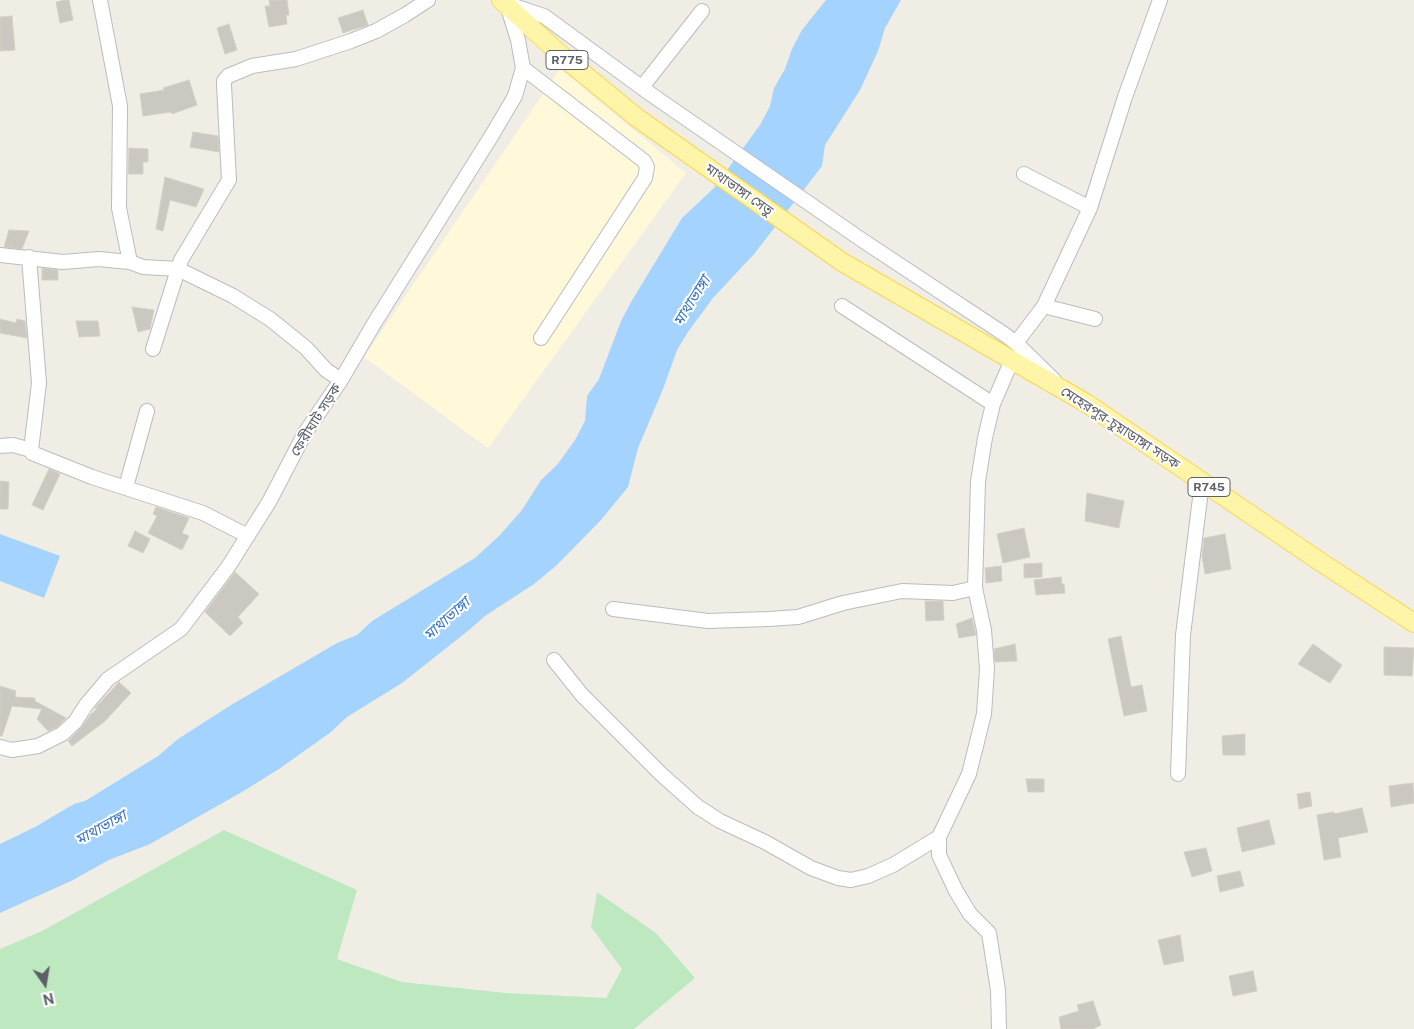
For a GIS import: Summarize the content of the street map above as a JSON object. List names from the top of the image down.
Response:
{
  "streets": {
    "main road": [
      "R775",
      "মাথাভাঙ্গা সেতু",
      "মেহেরপুর-চুয়াডাঙ্গা সড়ক",
      "R745"
    ],
    "street": ["ফেরীঘাট সড়ক"]
  },
  "crossings": [
    ["মাথাভাঙ্গা সেতু", "ফেরীঘাট সড়ক"],
    ["মাথাভাঙ্গা সেতু", "মেহেরপুর-চুয়াডাঙ্গা সড়ক"]
  ],
  "water": ["মাথাভাঙ্গা"],
  "north": "bottom"
}
